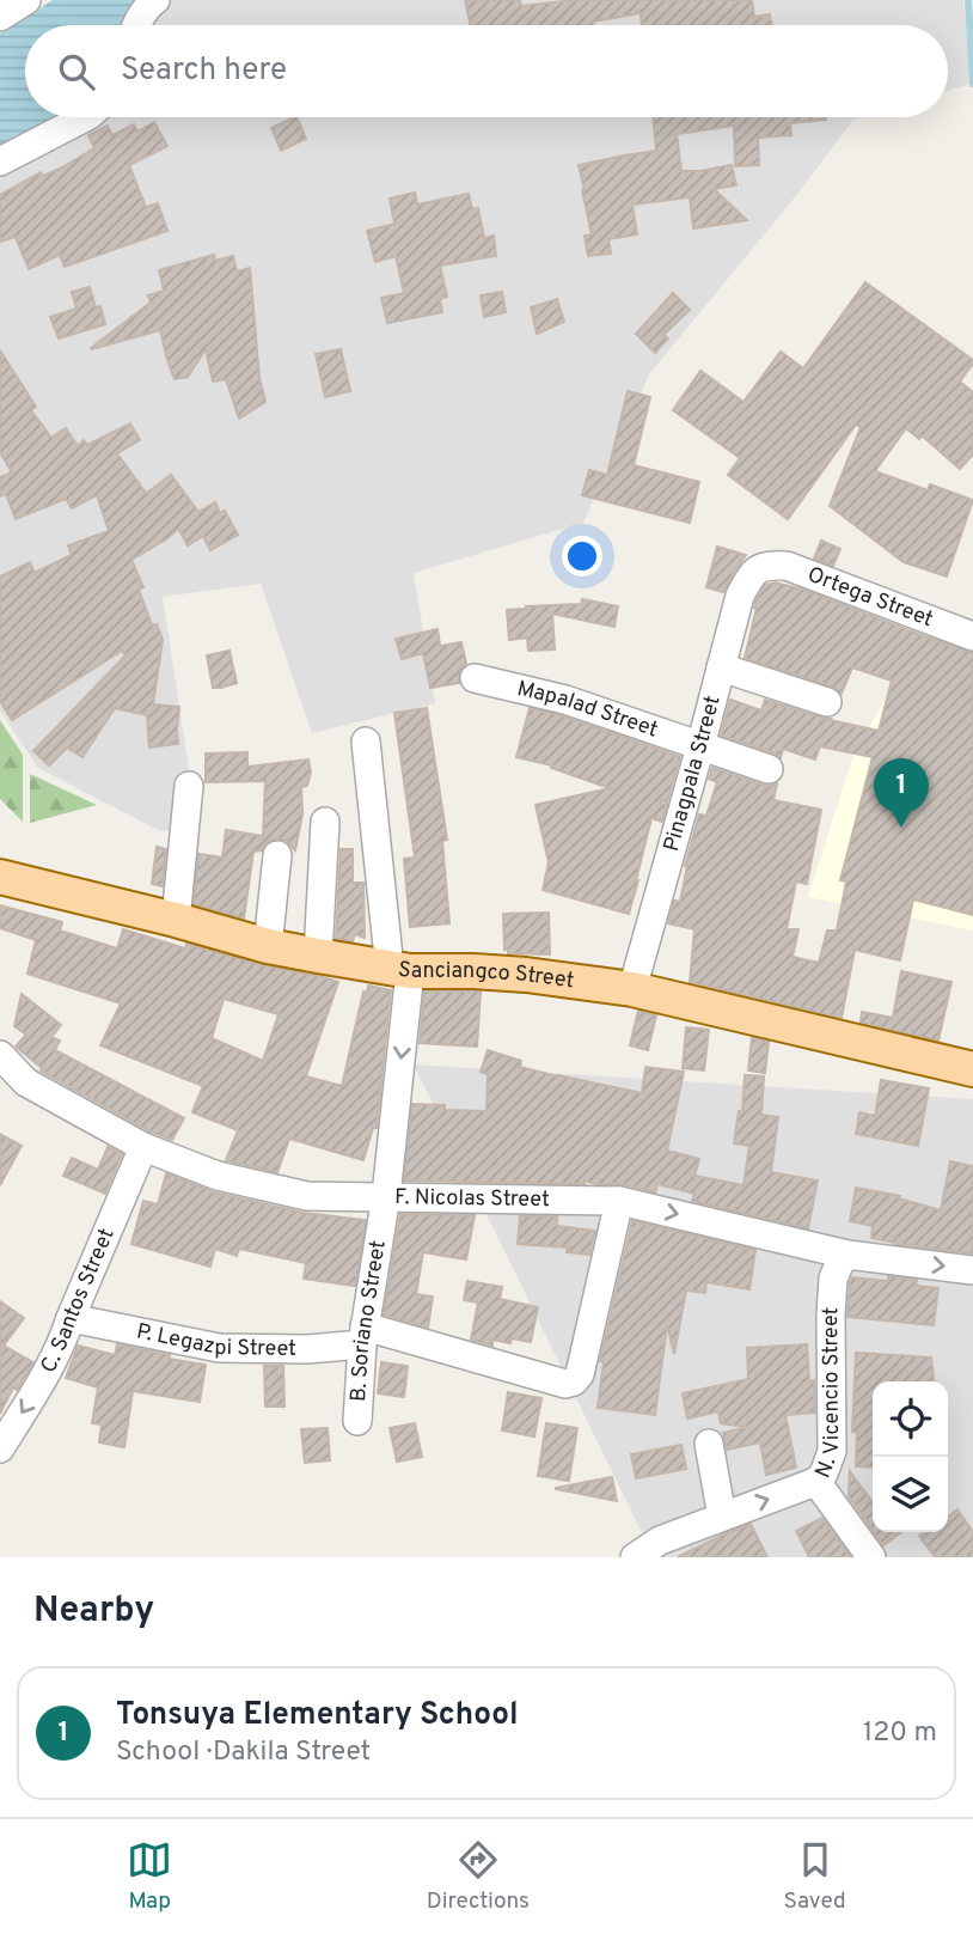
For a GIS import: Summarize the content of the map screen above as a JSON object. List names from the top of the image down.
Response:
{
  "streets": {
    "main road": ["Sanciangco Street"],
    "street": [
      "Ortega Street",
      "Mapalad Street",
      "Pinagpala Street",
      "F. Nicolas Street",
      "C. Santos Street",
      "B. Soriano Street",
      "P. Legazpi Street",
      "N. Vicencio Street"
    ]
  },
  "crossings": [
    ["Ortega Street", "Pinagpala Street"],
    ["Mapalad Street", "Pinagpala Street"],
    ["Pinagpala Street", "Sanciangco Street"],
    ["Sanciangco Street", "B. Soriano Street"],
    ["F. Nicolas Street", "C. Santos Street"],
    ["F. Nicolas Street", "B. Soriano Street"],
    ["F. Nicolas Street", "N. Vicencio Street"],
    ["C. Santos Street", "P. Legazpi Street"],
    ["B. Soriano Street", "P. Legazpi Street"]
  ],
  "one_way": ["F. Nicolas Street", "C. Santos Street"],
  "page": {
    "search": "Search here",
    "pins": "1",
    "heading": "Nearby",
    "list": [
      {
        "mark": "1",
        "name": "Tonsuya Elementary School",
        "note": "School · Dakila Street",
        "value": "120 m"
      }
    ],
    "nav": ["Map", "Directions", "Saved"]
  }
}
